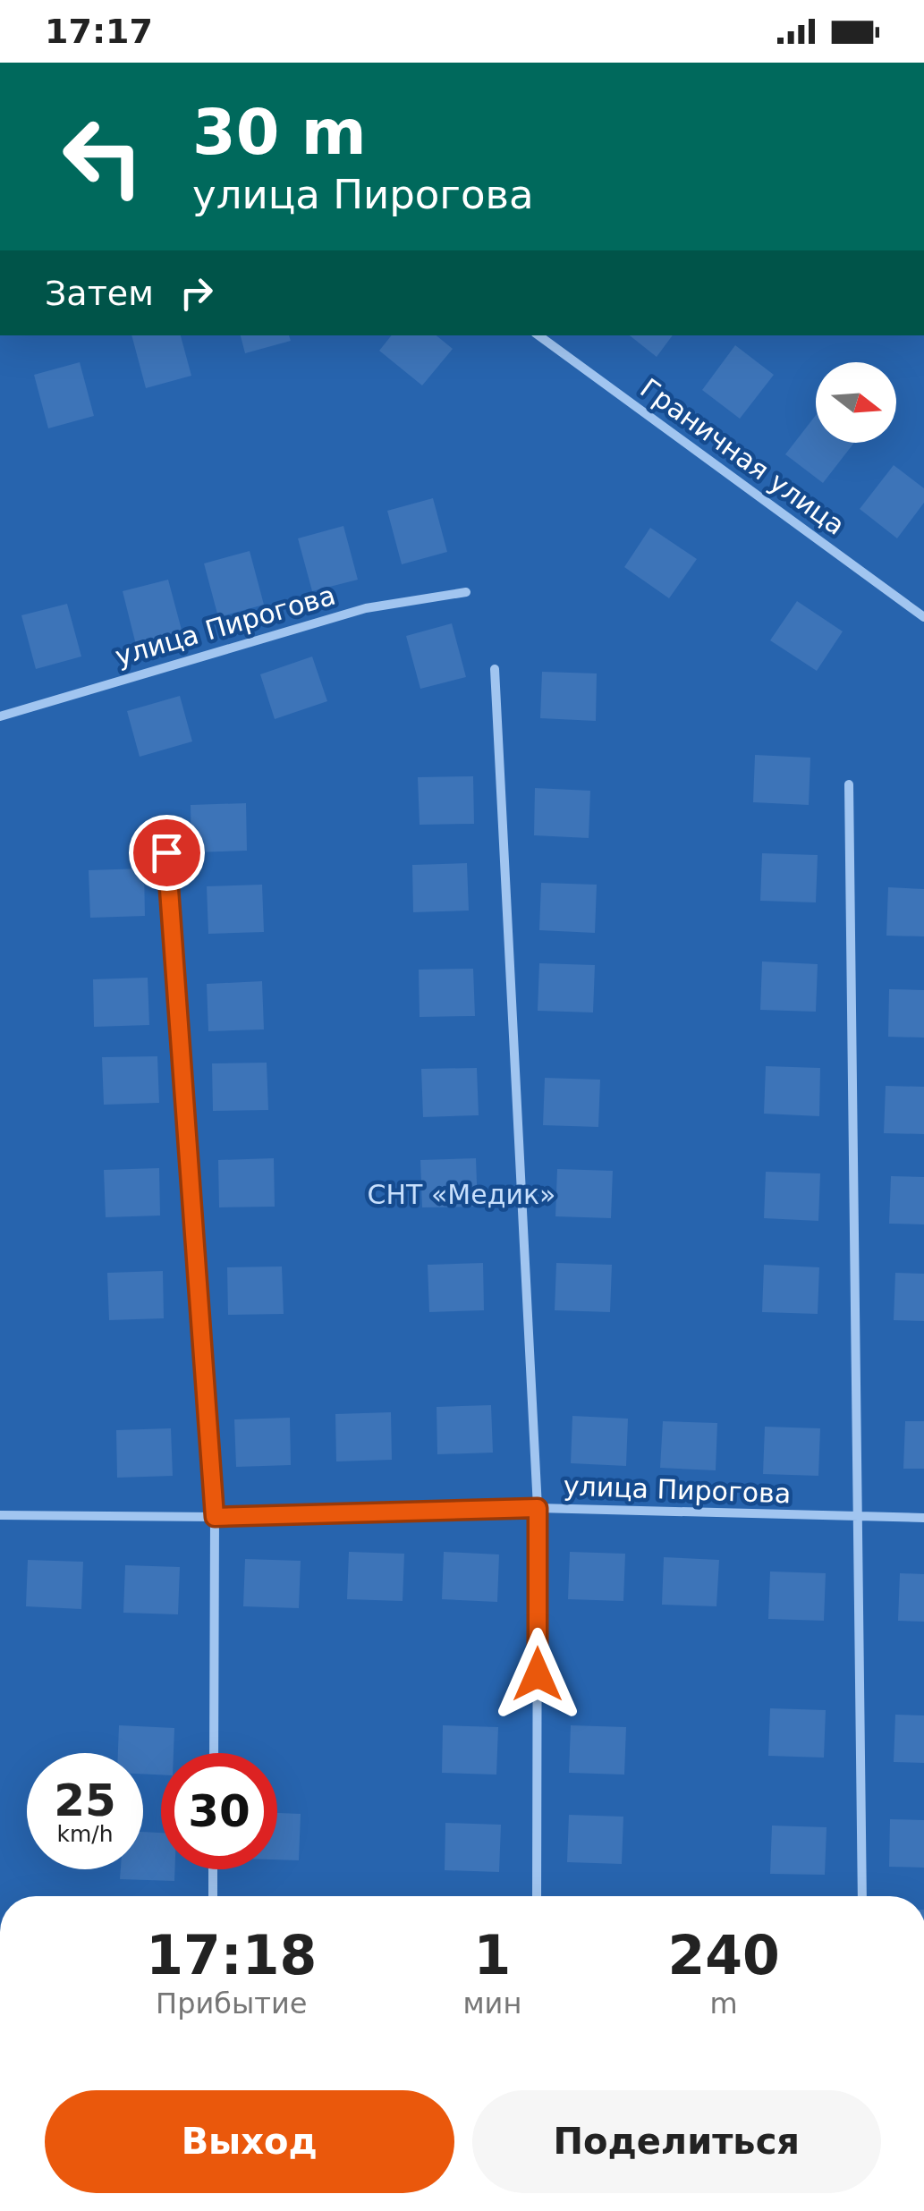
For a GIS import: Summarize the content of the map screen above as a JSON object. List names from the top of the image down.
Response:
{
  "streets": {
    "street": ["Граничная улица", "улица Пирогова"]
  },
  "parks": ["СНТ «Медик»"],
  "north": "right",
  "page": {
    "status": "17:17",
    "turn": ["30 m", "улица Пирогова"],
    "then": "Затем",
    "speed": "25 km/h",
    "limit": "30",
    "eta": [
      "17:18",
      "Прибытие",
      "1",
      "мин",
      "240",
      "m"
    ],
    "buttons": ["Выход", "Поделиться"]
  }
}
